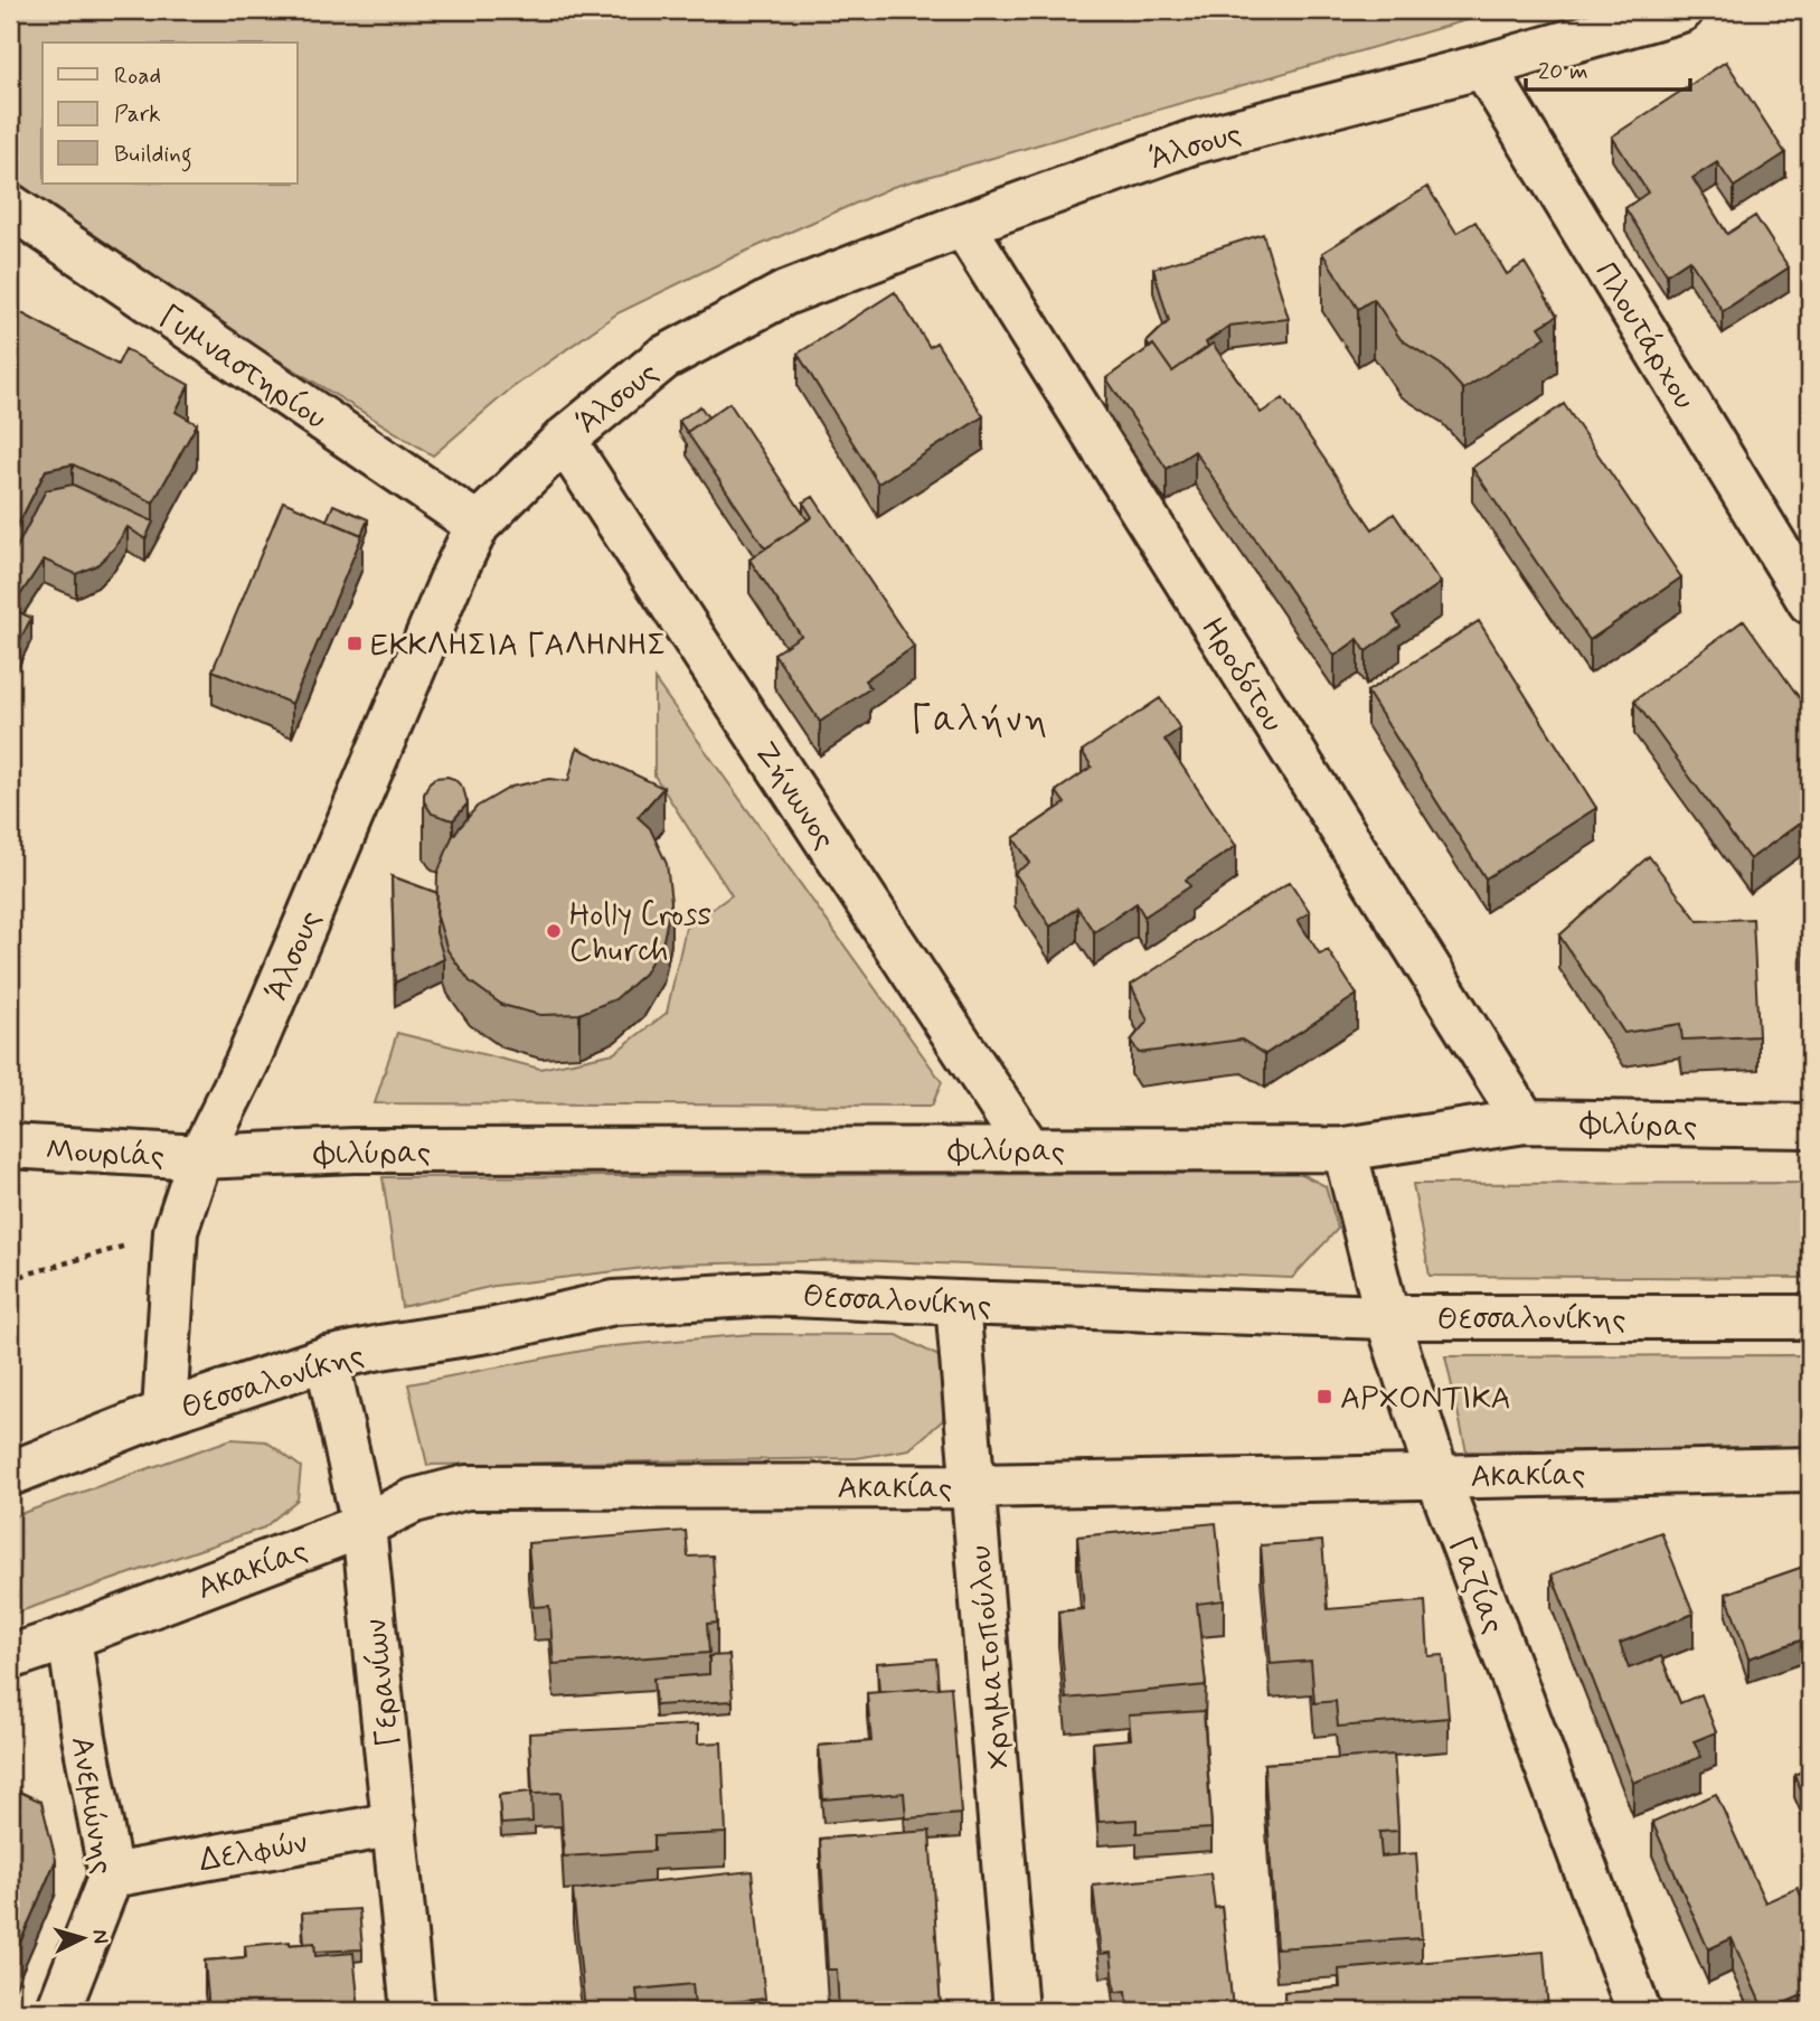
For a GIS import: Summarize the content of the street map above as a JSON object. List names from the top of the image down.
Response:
{
  "streets": {
    "street": [
      "Άλσους",
      "Πλουτάρχου",
      "Γυμναστηρίου",
      "Ηροδότου",
      "Ζήνωνος",
      "Φιλύρας",
      "Μουριάς",
      "Θεσσαλονίκης",
      "Ακακίας",
      "Γαζίας",
      "Χρηματοπούλου",
      "Γερανίων",
      "Ανεμώνης",
      "Δελφών"
    ]
  },
  "crossings": [
    ["Άλσους", "Πλουτάρχου"],
    ["Άλσους", "Γυμναστηρίου"],
    ["Άλσους", "Ηροδότου"],
    ["Άλσους", "Ζήνωνος"],
    ["Άλσους", "Φιλύρας"],
    ["Άλσους", "Μουριάς"],
    ["Άλσους", "Θεσσαλονίκης"],
    ["Ηροδότου", "Φιλύρας"],
    ["Ζήνωνος", "Φιλύρας"],
    ["Φιλύρας", "Μουριάς"],
    ["Φιλύρας", "Γαζίας"],
    ["Θεσσαλονίκης", "Γαζίας"],
    ["Θεσσαλονίκης", "Χρηματοπούλου"],
    ["Θεσσαλονίκης", "Γερανίων"],
    ["Ακακίας", "Γαζίας"],
    ["Ακακίας", "Χρηματοπούλου"],
    ["Ακακίας", "Γερανίων"],
    ["Ακακίας", "Ανεμώνης"],
    ["Γερανίων", "Δελφών"],
    ["Ανεμώνης", "Δελφών"]
  ],
  "districts": ["Γαλήνη"],
  "places": {
    "transit": ["ΕΚΚΛΗΣΙΑ ΓΑΛΗΝΗΣ", "ΑΡΧΟΝΤΙΚΑ"],
    "other": ["Holly Cross Church"]
  },
  "legend": ["Road", "Park", "Building"],
  "scale_bar": "20 m",
  "north": "right"
}
